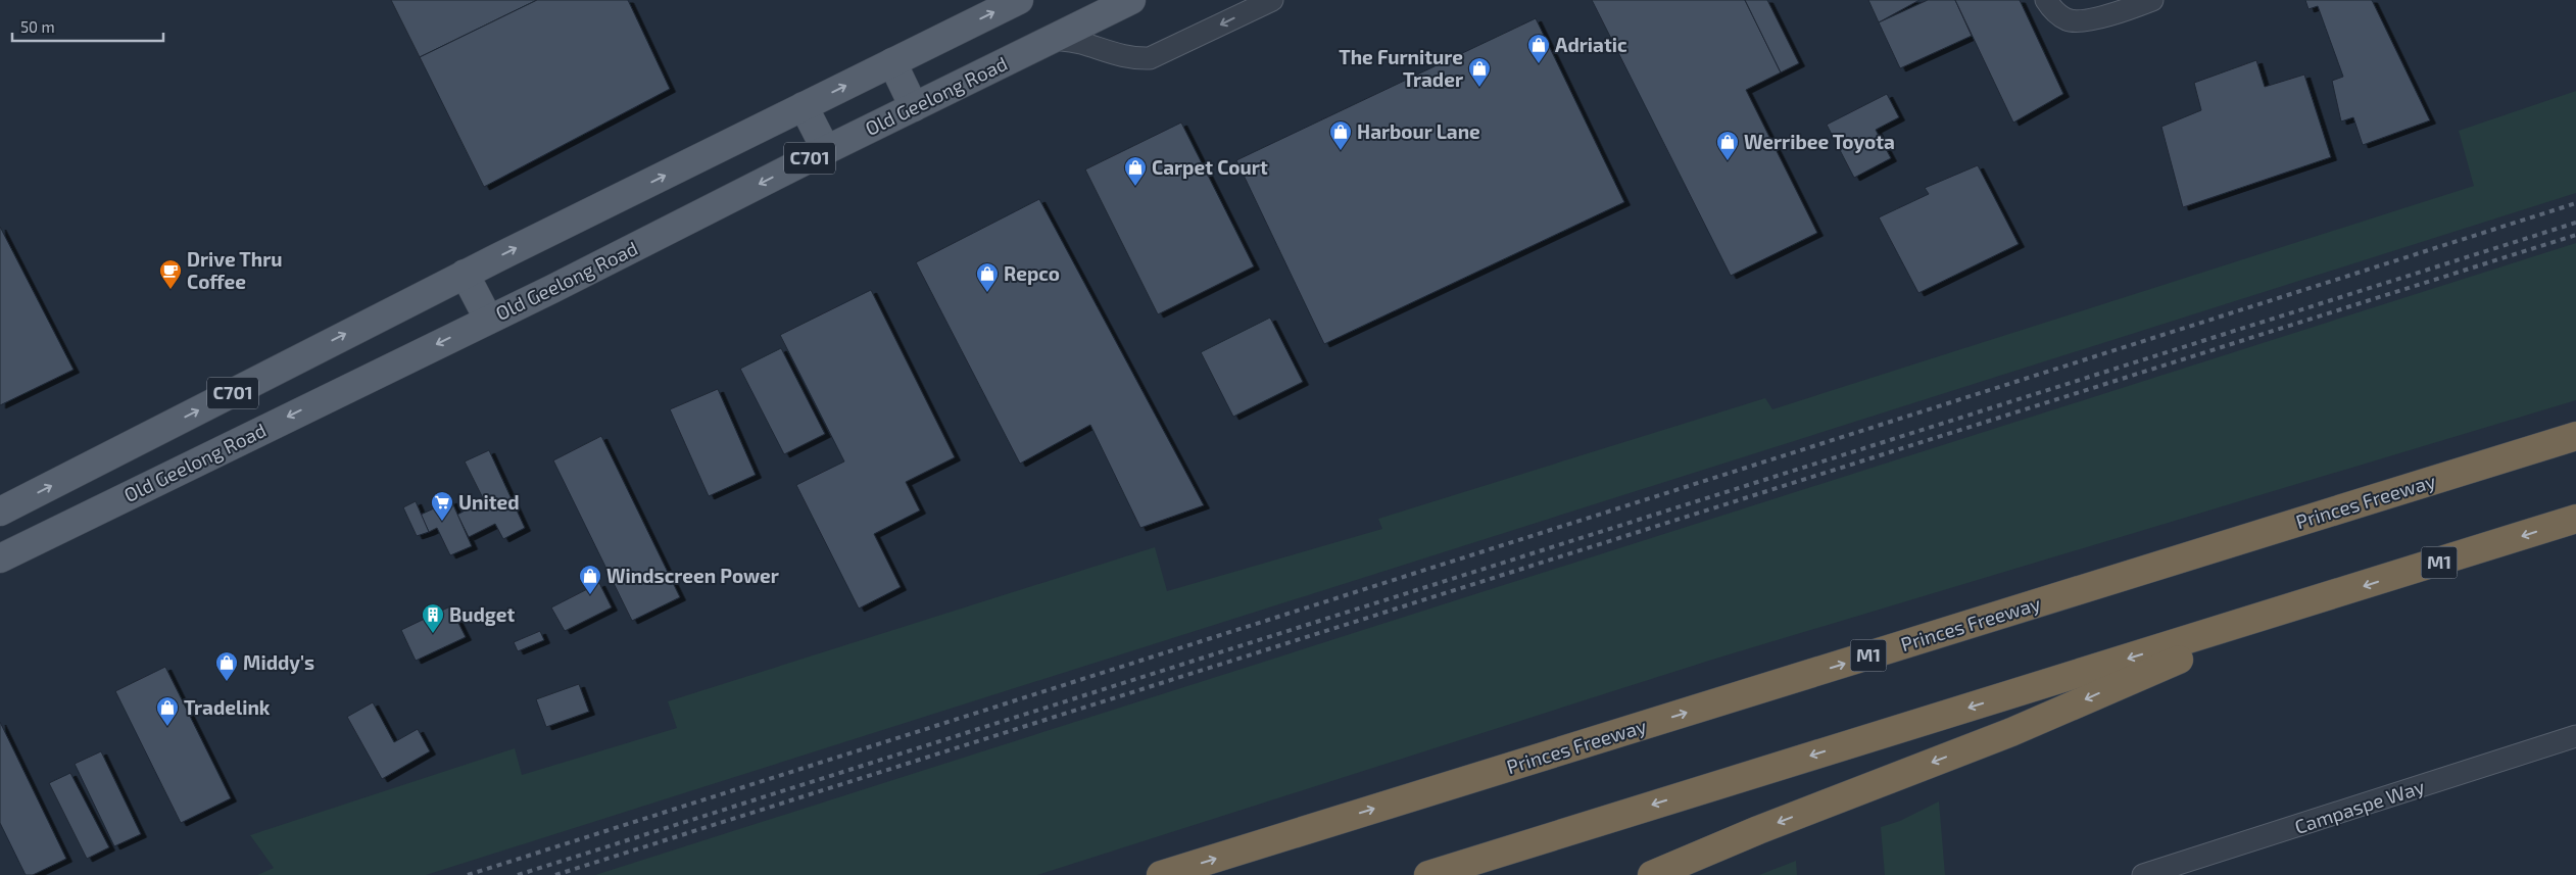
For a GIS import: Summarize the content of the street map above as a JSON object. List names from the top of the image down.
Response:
{
  "streets": {
    "highway": ["Princes Freeway", "M1"],
    "main road": ["Old Geelong Road", "C701"],
    "street": ["Campaspe Way"]
  },
  "places": {
    "shop": [
      "Adriatic",
      "The Furniture Trader",
      "Harbour Lane",
      "Werribee Toyota",
      "Carpet Court",
      "Repco",
      "Windscreen Power",
      "Middy's",
      "Tradelink"
    ],
    "cafe": ["Drive Thru Coffee"],
    "supermarket": ["United"],
    "building": ["Budget"]
  },
  "scale_bar": "50 m"
}
